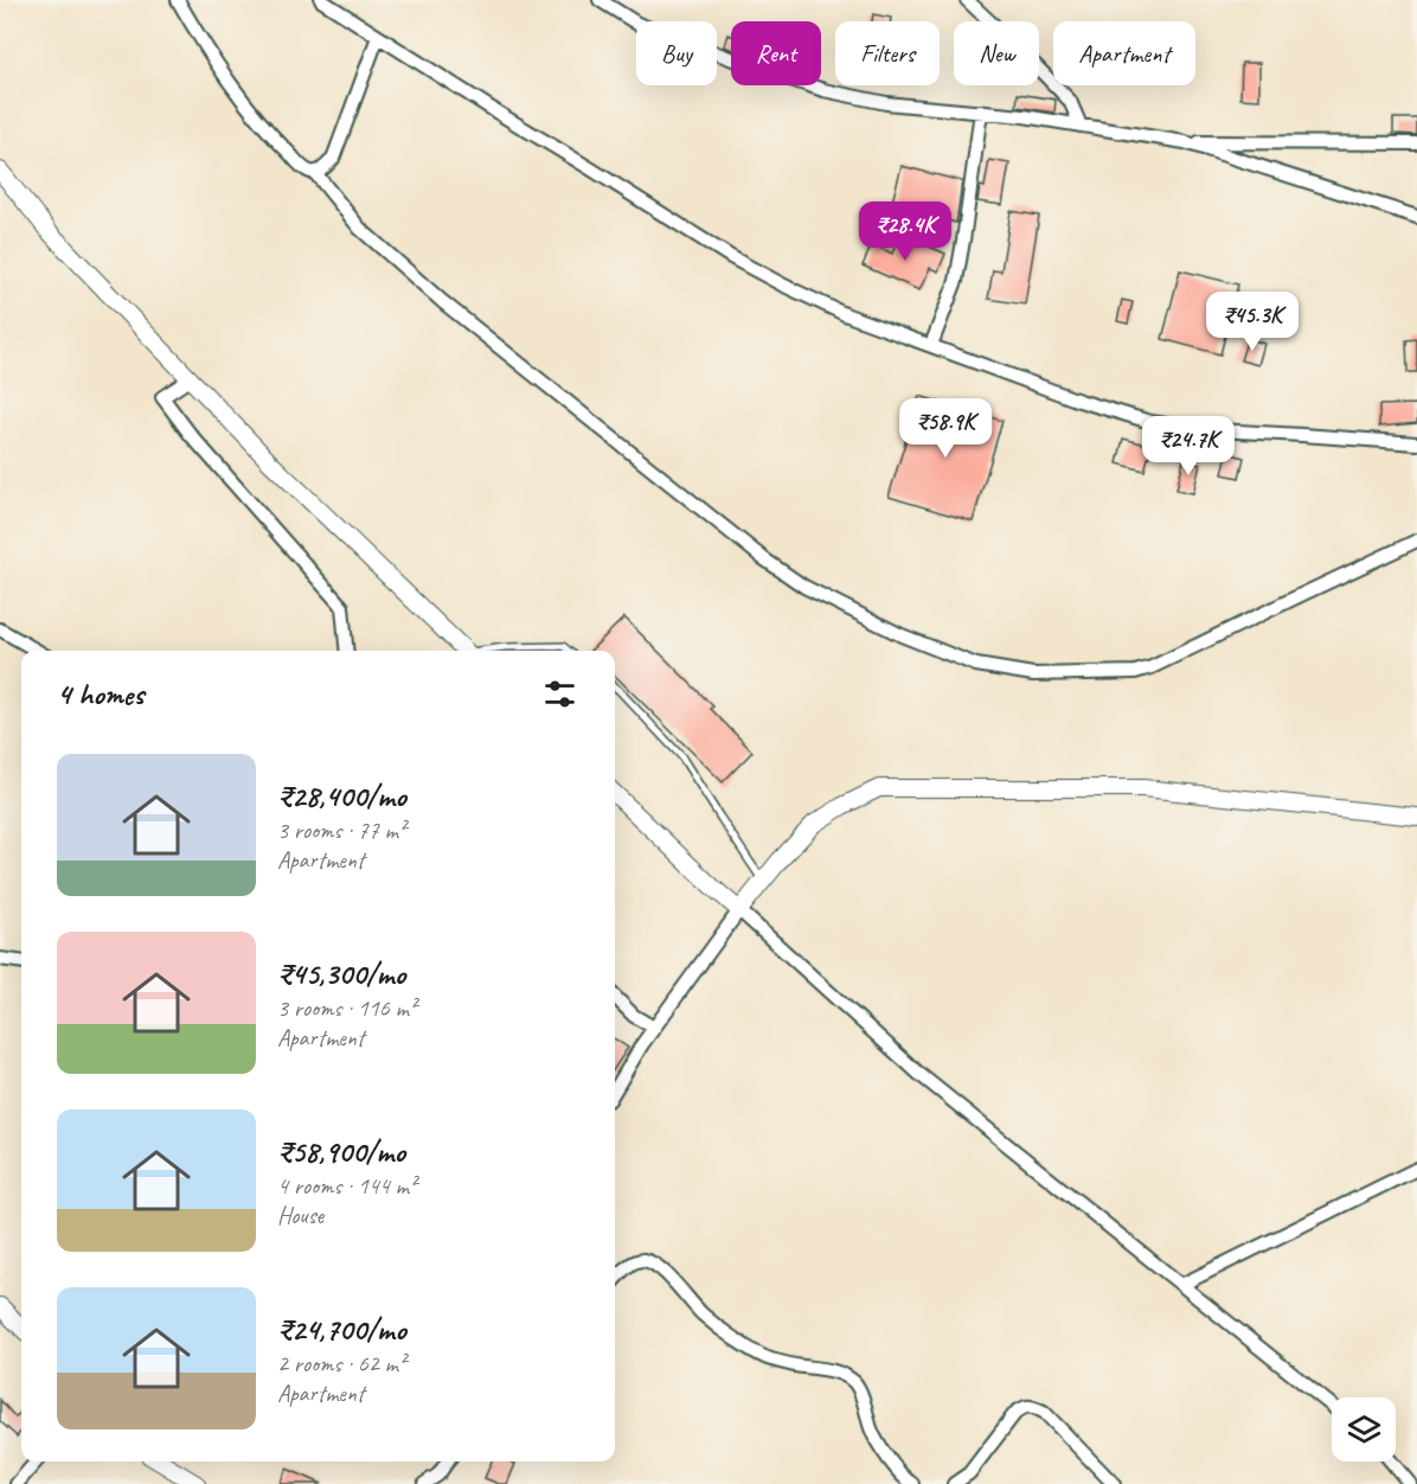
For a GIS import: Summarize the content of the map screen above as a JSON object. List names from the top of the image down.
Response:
{
  "page": {
    "chip": [
      "Buy",
      "Rent",
      "Filters",
      "New",
      "Apartment"
    ],
    "price": [
      "₹28.4K",
      "₹45.3K",
      "₹58.9K",
      "₹24.7K"
    ],
    "heading": "4 homes",
    "list": [
      {
        "name": "₹28,400/mo",
        "note": "3 rooms · 77 m² · Apartment"
      },
      {
        "name": "₹45,300/mo",
        "note": "3 rooms · 116 m² · Apartment"
      },
      {
        "name": "₹58,900/mo",
        "note": "4 rooms · 144 m² · House"
      },
      {
        "name": "₹24,700/mo",
        "note": "2 rooms · 62 m² · Apartment"
      }
    ]
  }
}
